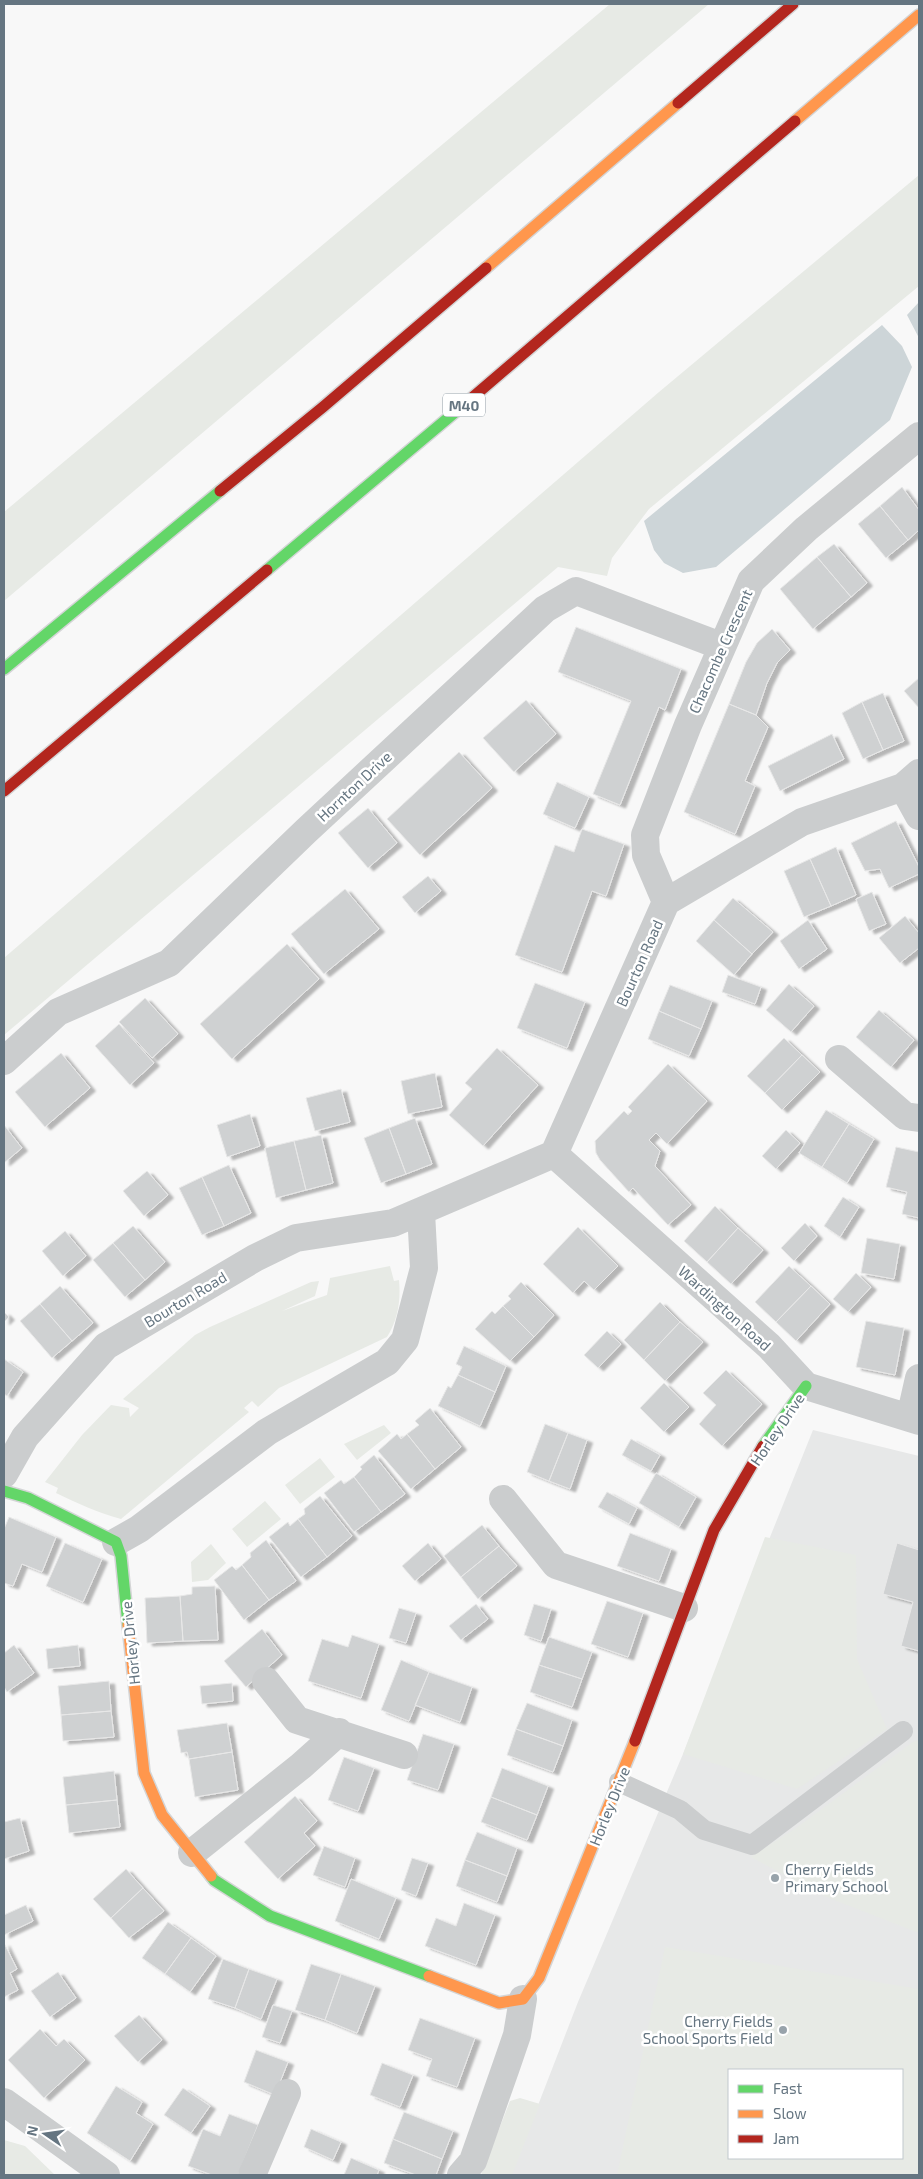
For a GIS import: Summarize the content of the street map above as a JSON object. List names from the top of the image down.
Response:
{
  "streets": {
    "main road": ["M40", "Horley Drive"],
    "street": [
      "Chacombe Crescent",
      "Hornton Drive",
      "Bourton Road",
      "Wardington Road"
    ]
  },
  "crossings": [
    ["Chacombe Crescent", "Hornton Drive"],
    ["Chacombe Crescent", "Bourton Road"],
    ["Bourton Road", "Wardington Road"],
    ["Wardington Road", "Horley Drive"]
  ],
  "places": ["Cherry Fields Primary School", "Cherry Fields School Sports Field"],
  "legend": ["Fast", "Slow", "Jam"],
  "north": "left"
}
